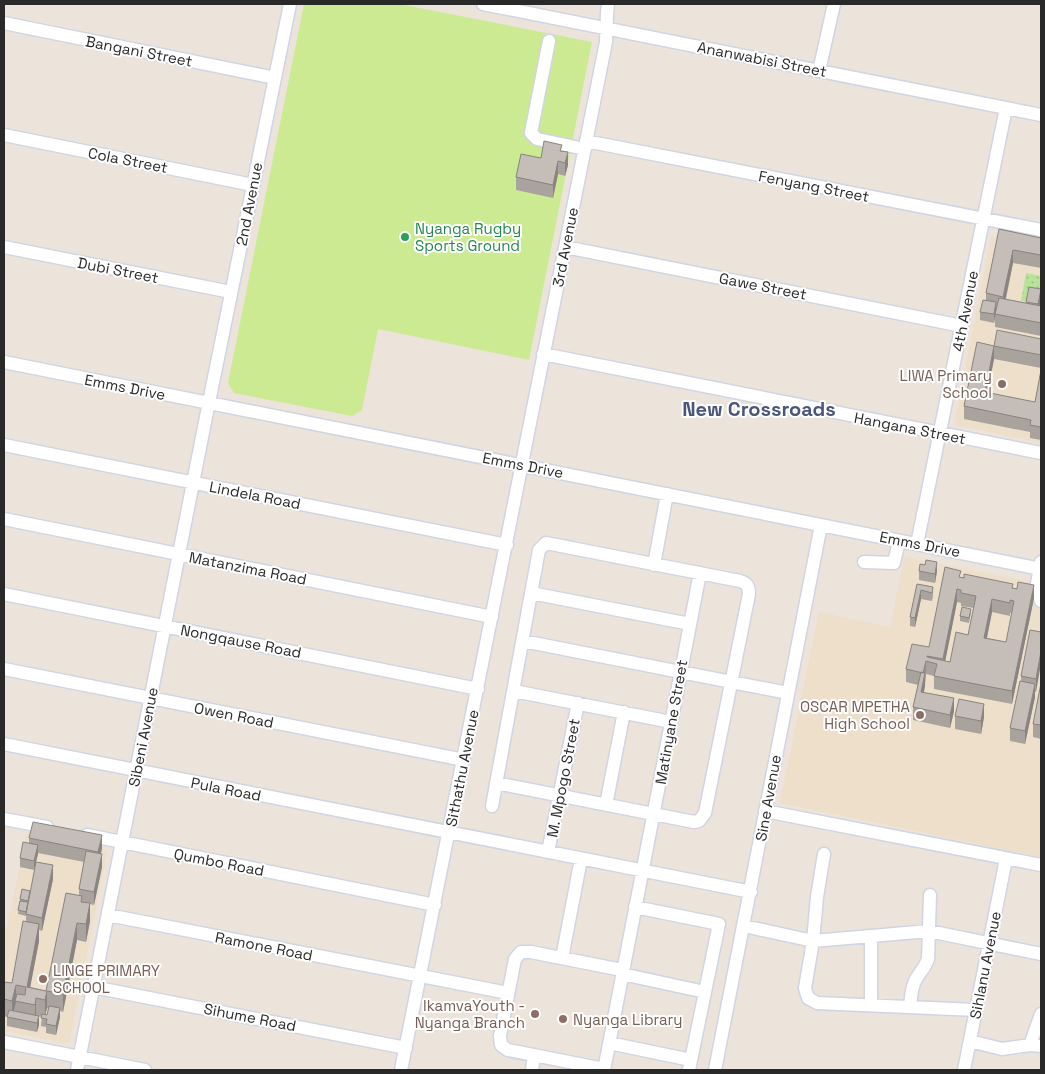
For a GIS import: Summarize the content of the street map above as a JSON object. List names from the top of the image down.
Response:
{
  "streets": {
    "street": [
      "Bangani Street",
      "Ananwabisi Street",
      "Cola Street",
      "Fenyang Street",
      "2nd Avenue",
      "3rd Avenue",
      "Dubi Street",
      "Gawe Street",
      "4th Avenue",
      "Emms Drive",
      "Hangana Street",
      "Lindela Road",
      "Matanzima Road",
      "Nongqause Road",
      "Owen Road",
      "Matinyane Street",
      "Sibeni Avenue",
      "Sithathu Avenue",
      "M. Mpogo Street",
      "Pula Road",
      "Sine Avenue",
      "Qumbo Road",
      "Ramone Road",
      "Sihlanu Avenue",
      "Sihume Road"
    ]
  },
  "crossings": [
    ["Bangani Street", "2nd Avenue"],
    ["Ananwabisi Street", "3rd Avenue"],
    ["Ananwabisi Street", "4th Avenue"],
    ["Cola Street", "2nd Avenue"],
    ["Fenyang Street", "3rd Avenue"],
    ["Fenyang Street", "4th Avenue"],
    ["2nd Avenue", "Dubi Street"],
    ["2nd Avenue", "Emms Drive"],
    ["2nd Avenue", "Sibeni Avenue"],
    ["3rd Avenue", "Gawe Street"],
    ["3rd Avenue", "Emms Drive"],
    ["3rd Avenue", "Hangana Street"],
    ["3rd Avenue", "Sithathu Avenue"],
    ["Gawe Street", "4th Avenue"],
    ["4th Avenue", "Emms Drive"],
    ["4th Avenue", "Hangana Street"],
    ["Emms Drive", "Sibeni Avenue"],
    ["Emms Drive", "Sithathu Avenue"],
    ["Emms Drive", "Sine Avenue"],
    ["Lindela Road", "Sibeni Avenue"],
    ["Lindela Road", "Sithathu Avenue"],
    ["Matanzima Road", "Sibeni Avenue"],
    ["Matanzima Road", "Sithathu Avenue"],
    ["Nongqause Road", "Sibeni Avenue"],
    ["Nongqause Road", "Sithathu Avenue"],
    ["Owen Road", "Sibeni Avenue"],
    ["Owen Road", "Sithathu Avenue"],
    ["Matinyane Street", "Pula Road"],
    ["Sibeni Avenue", "Pula Road"],
    ["Sibeni Avenue", "Qumbo Road"],
    ["Sibeni Avenue", "Ramone Road"],
    ["Sibeni Avenue", "Sihume Road"],
    ["Sithathu Avenue", "Pula Road"],
    ["Sithathu Avenue", "Qumbo Road"],
    ["Sithathu Avenue", "Ramone Road"],
    ["Sithathu Avenue", "Sihume Road"],
    ["M. Mpogo Street", "Pula Road"],
    ["Pula Road", "Sine Avenue"]
  ],
  "districts": ["New Crossroads"],
  "places": [
    "Nyanga Rugby Sports Ground",
    "LIWA Primary School",
    "OSCAR MPETHA High School",
    "LINGE PRIMARY SCHOOL",
    "IkamvaYouth - Nyanga Branch",
    "Nyanga Library"
  ]
}
